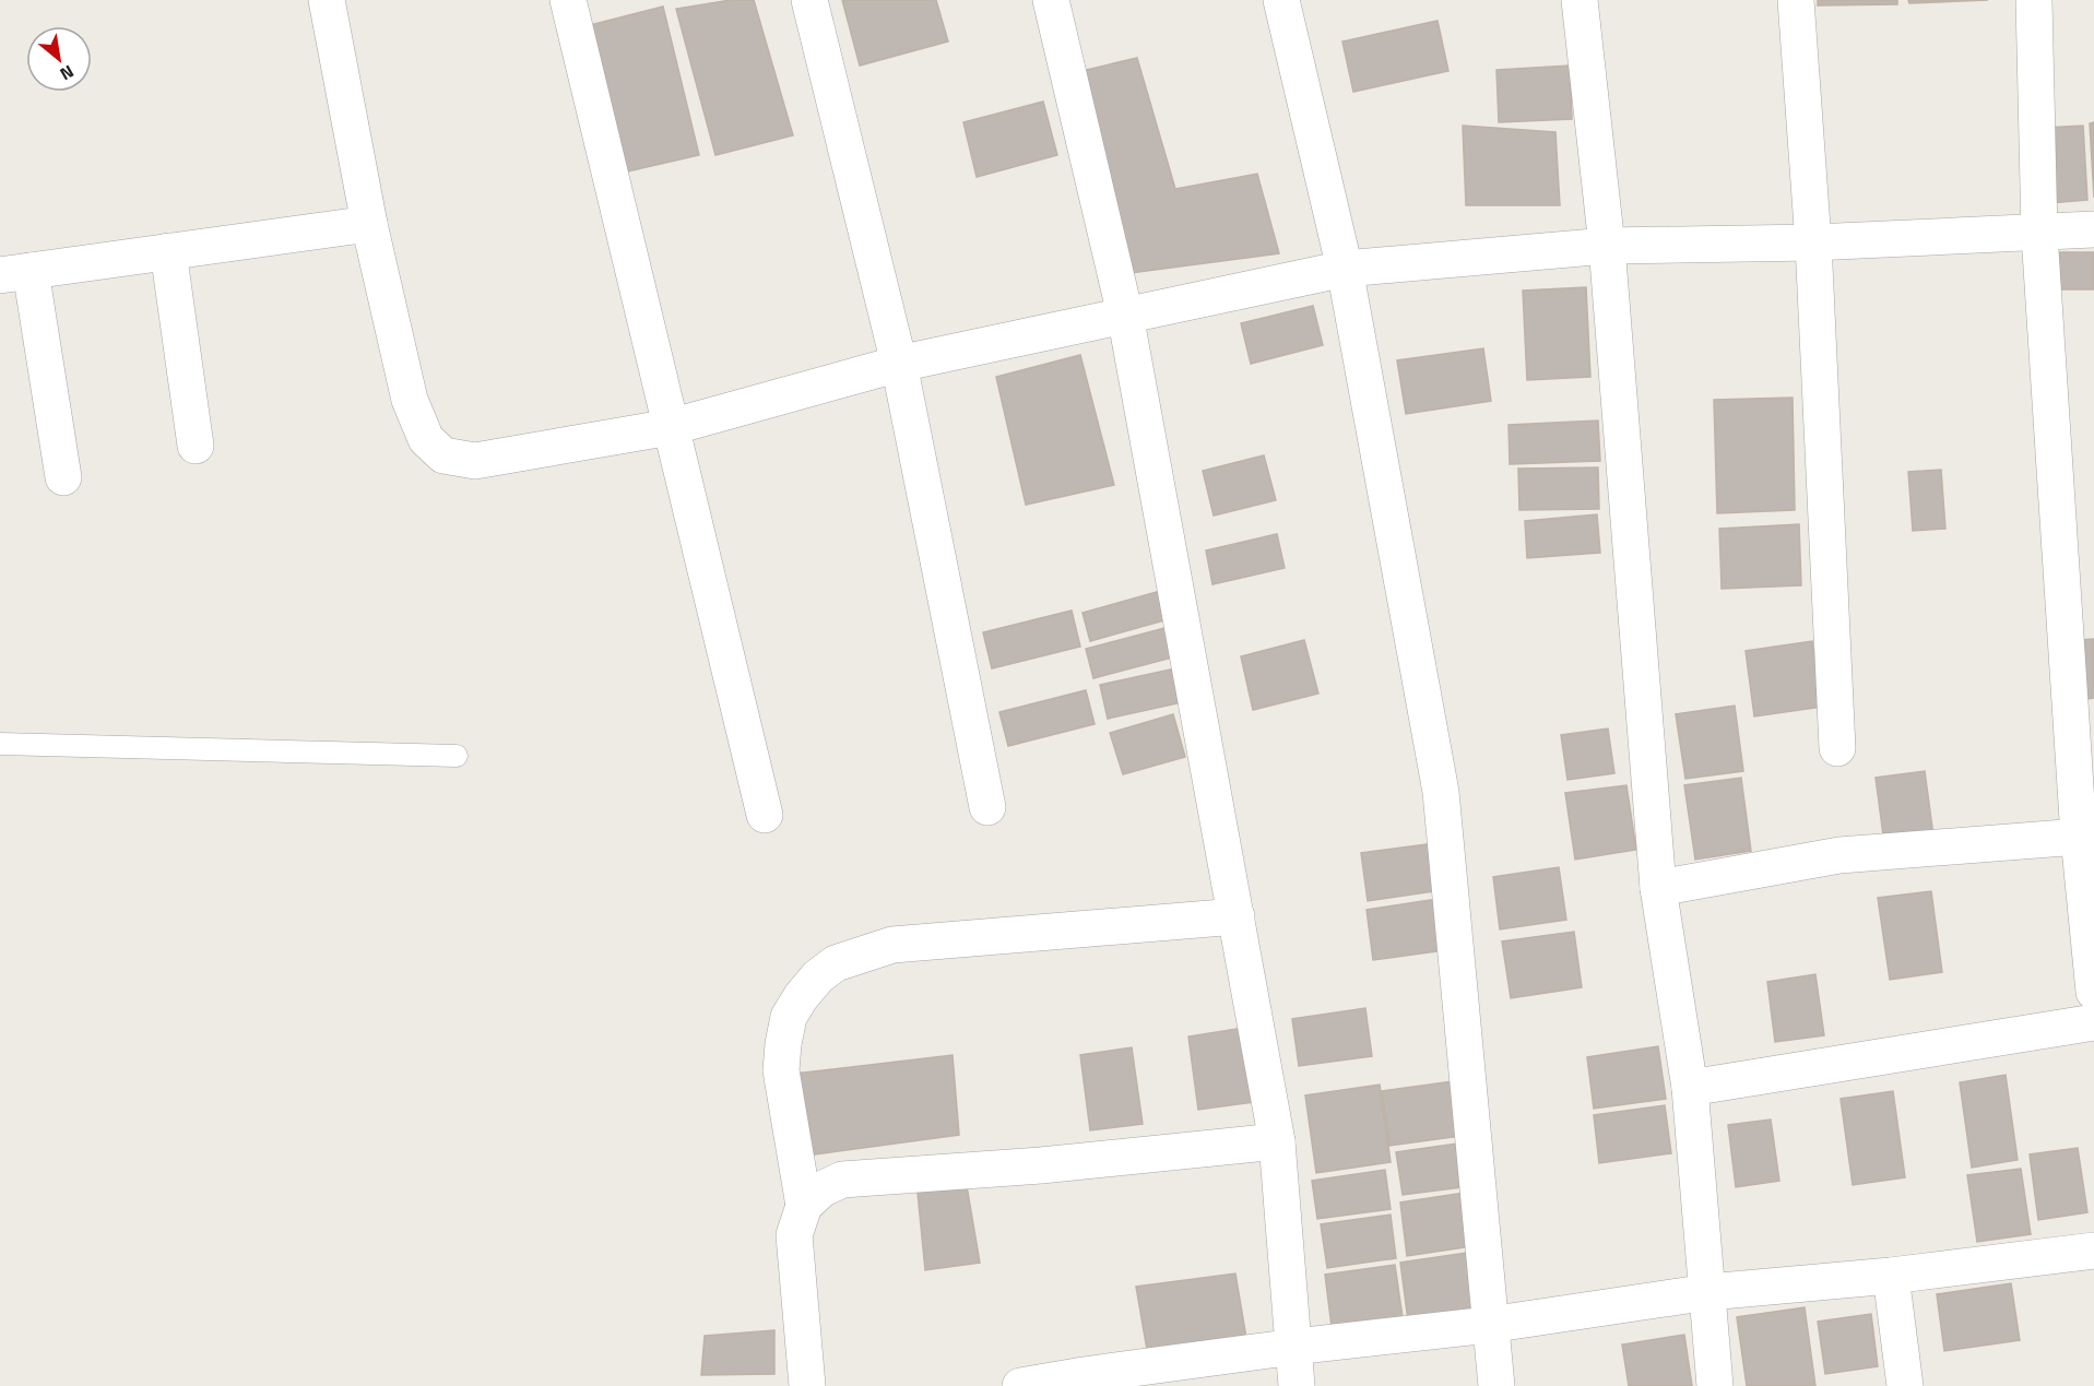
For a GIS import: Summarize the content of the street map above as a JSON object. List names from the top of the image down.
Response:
{
  "north": "bottom right"
}
